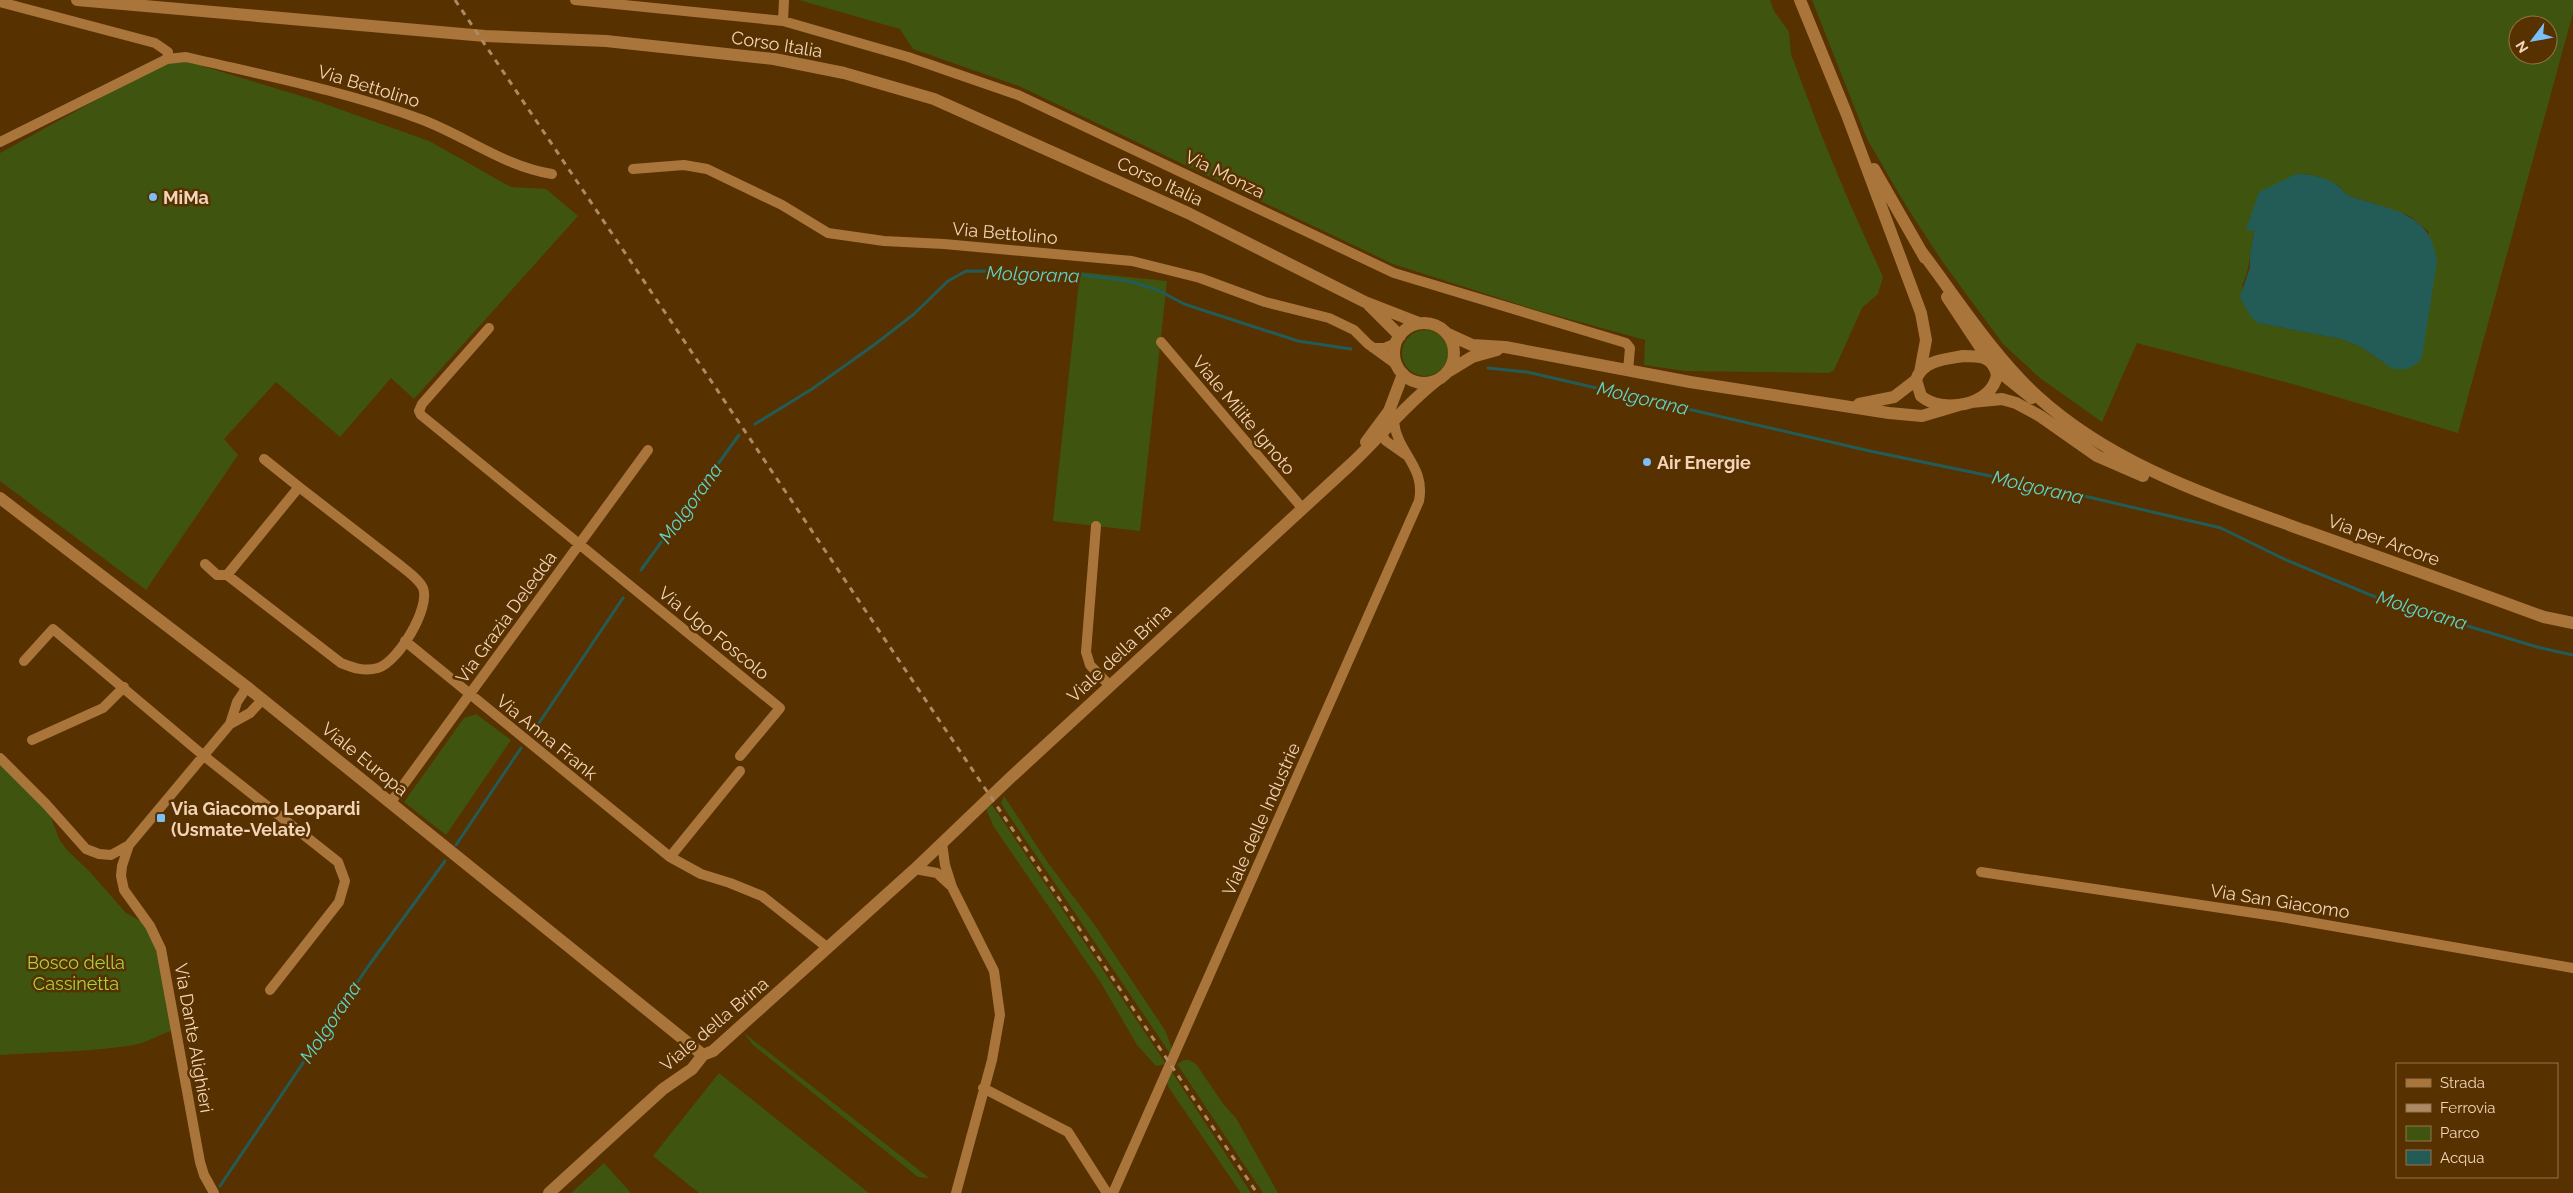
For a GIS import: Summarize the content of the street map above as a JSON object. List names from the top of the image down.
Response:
{
  "streets": {
    "main road": [
      "Corso Italia",
      "Via per Arcore",
      "Viale della Brina",
      "Viale Europa"
    ],
    "street": [
      "Via Bettolino",
      "Via Monza",
      "Viale Milite Ignoto",
      "Via Grazia Deledda",
      "Via Ugo Foscolo",
      "Via Anna Frank",
      "Viale delle Industrie",
      "Via San Giacomo",
      "Via Dante Alighieri"
    ]
  },
  "crossings": [
    ["Corso Italia", "Via Bettolino"],
    ["Corso Italia", "Viale della Brina"],
    ["Via Bettolino", "Viale della Brina"],
    ["Viale Milite Ignoto", "Viale della Brina"],
    ["Via Grazia Deledda", "Via Ugo Foscolo"],
    ["Via Grazia Deledda", "Via Anna Frank"],
    ["Via Grazia Deledda", "Viale Europa"],
    ["Viale della Brina", "Via Anna Frank"],
    ["Viale della Brina", "Viale Europa"],
    ["Viale della Brina", "Viale delle Industrie"]
  ],
  "water": ["Molgorana"],
  "parks": ["Bosco della Cassinetta"],
  "places": {
    "other": ["MiMa", "Air Energie"],
    "transit": ["Via Giacomo Leopardi (Usmate-Velate)"]
  },
  "legend": [
    "Strada",
    "Ferrovia",
    "Parco",
    "Acqua"
  ],
  "north": "bottom left"
}
